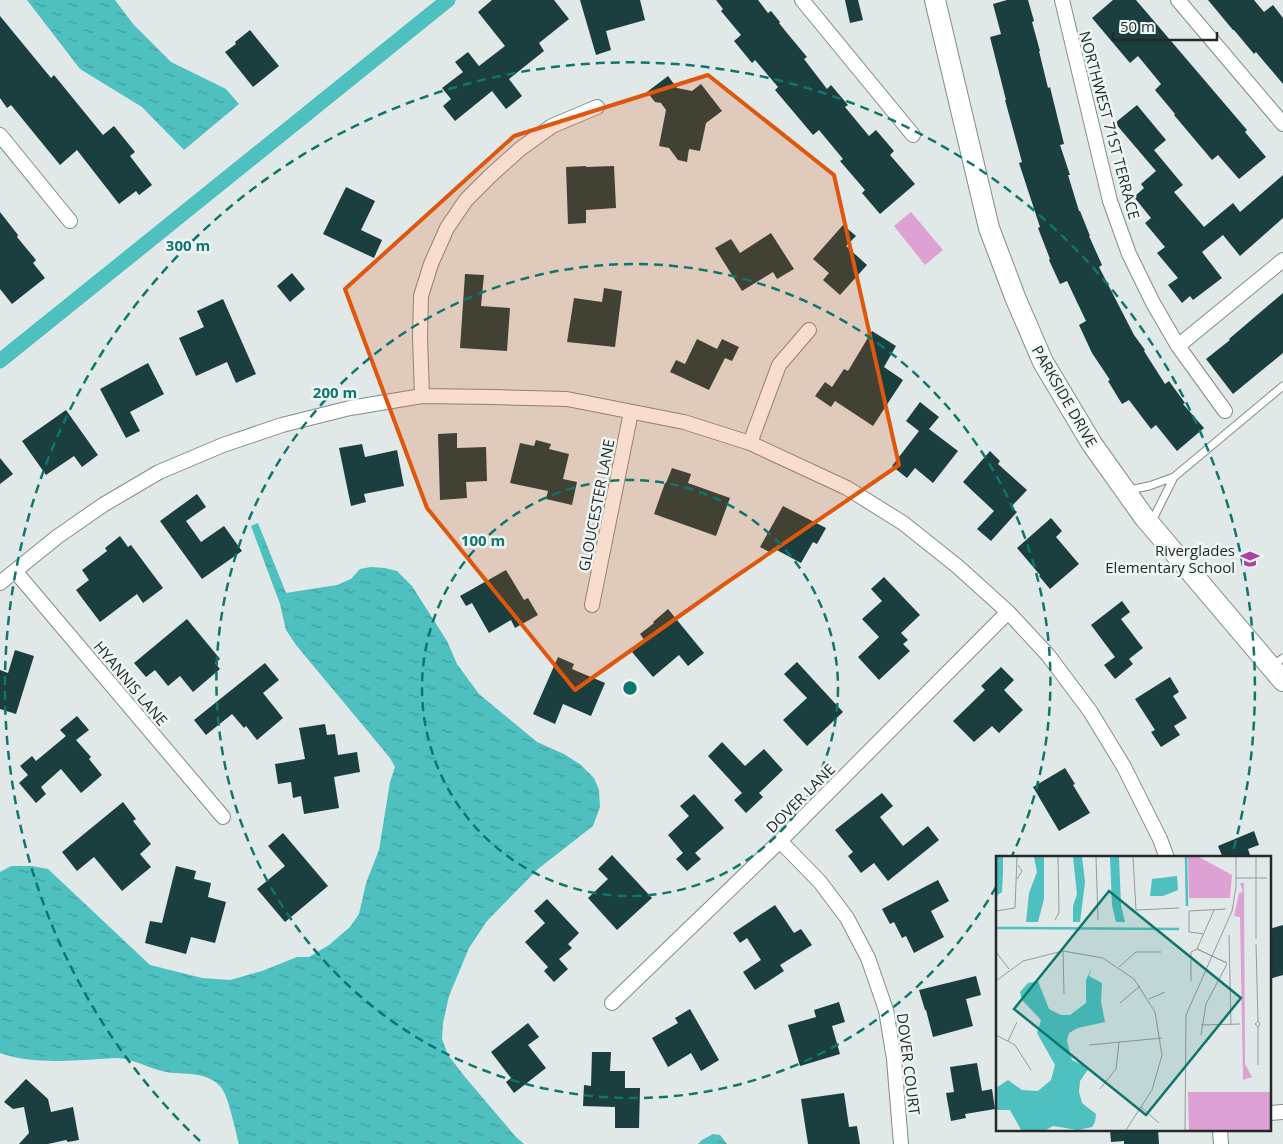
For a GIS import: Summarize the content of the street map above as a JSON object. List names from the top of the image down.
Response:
{
  "streets": {
    "street": [
      "NORTHWEST 71ST TERRACE",
      "PARKSIDE DRIVE",
      "GLOUCESTER LANE",
      "HYANNIS LANE",
      "DOVER LANE",
      "DOVER COURT"
    ]
  },
  "crossings": [
    ["DOVER LANE", "DOVER COURT"]
  ],
  "places": {
    "school or university": ["Riverglades Elementary School"]
  },
  "scale_bar": "50 m",
  "rings": ["300 m", "200 m", "100 m"]
}
